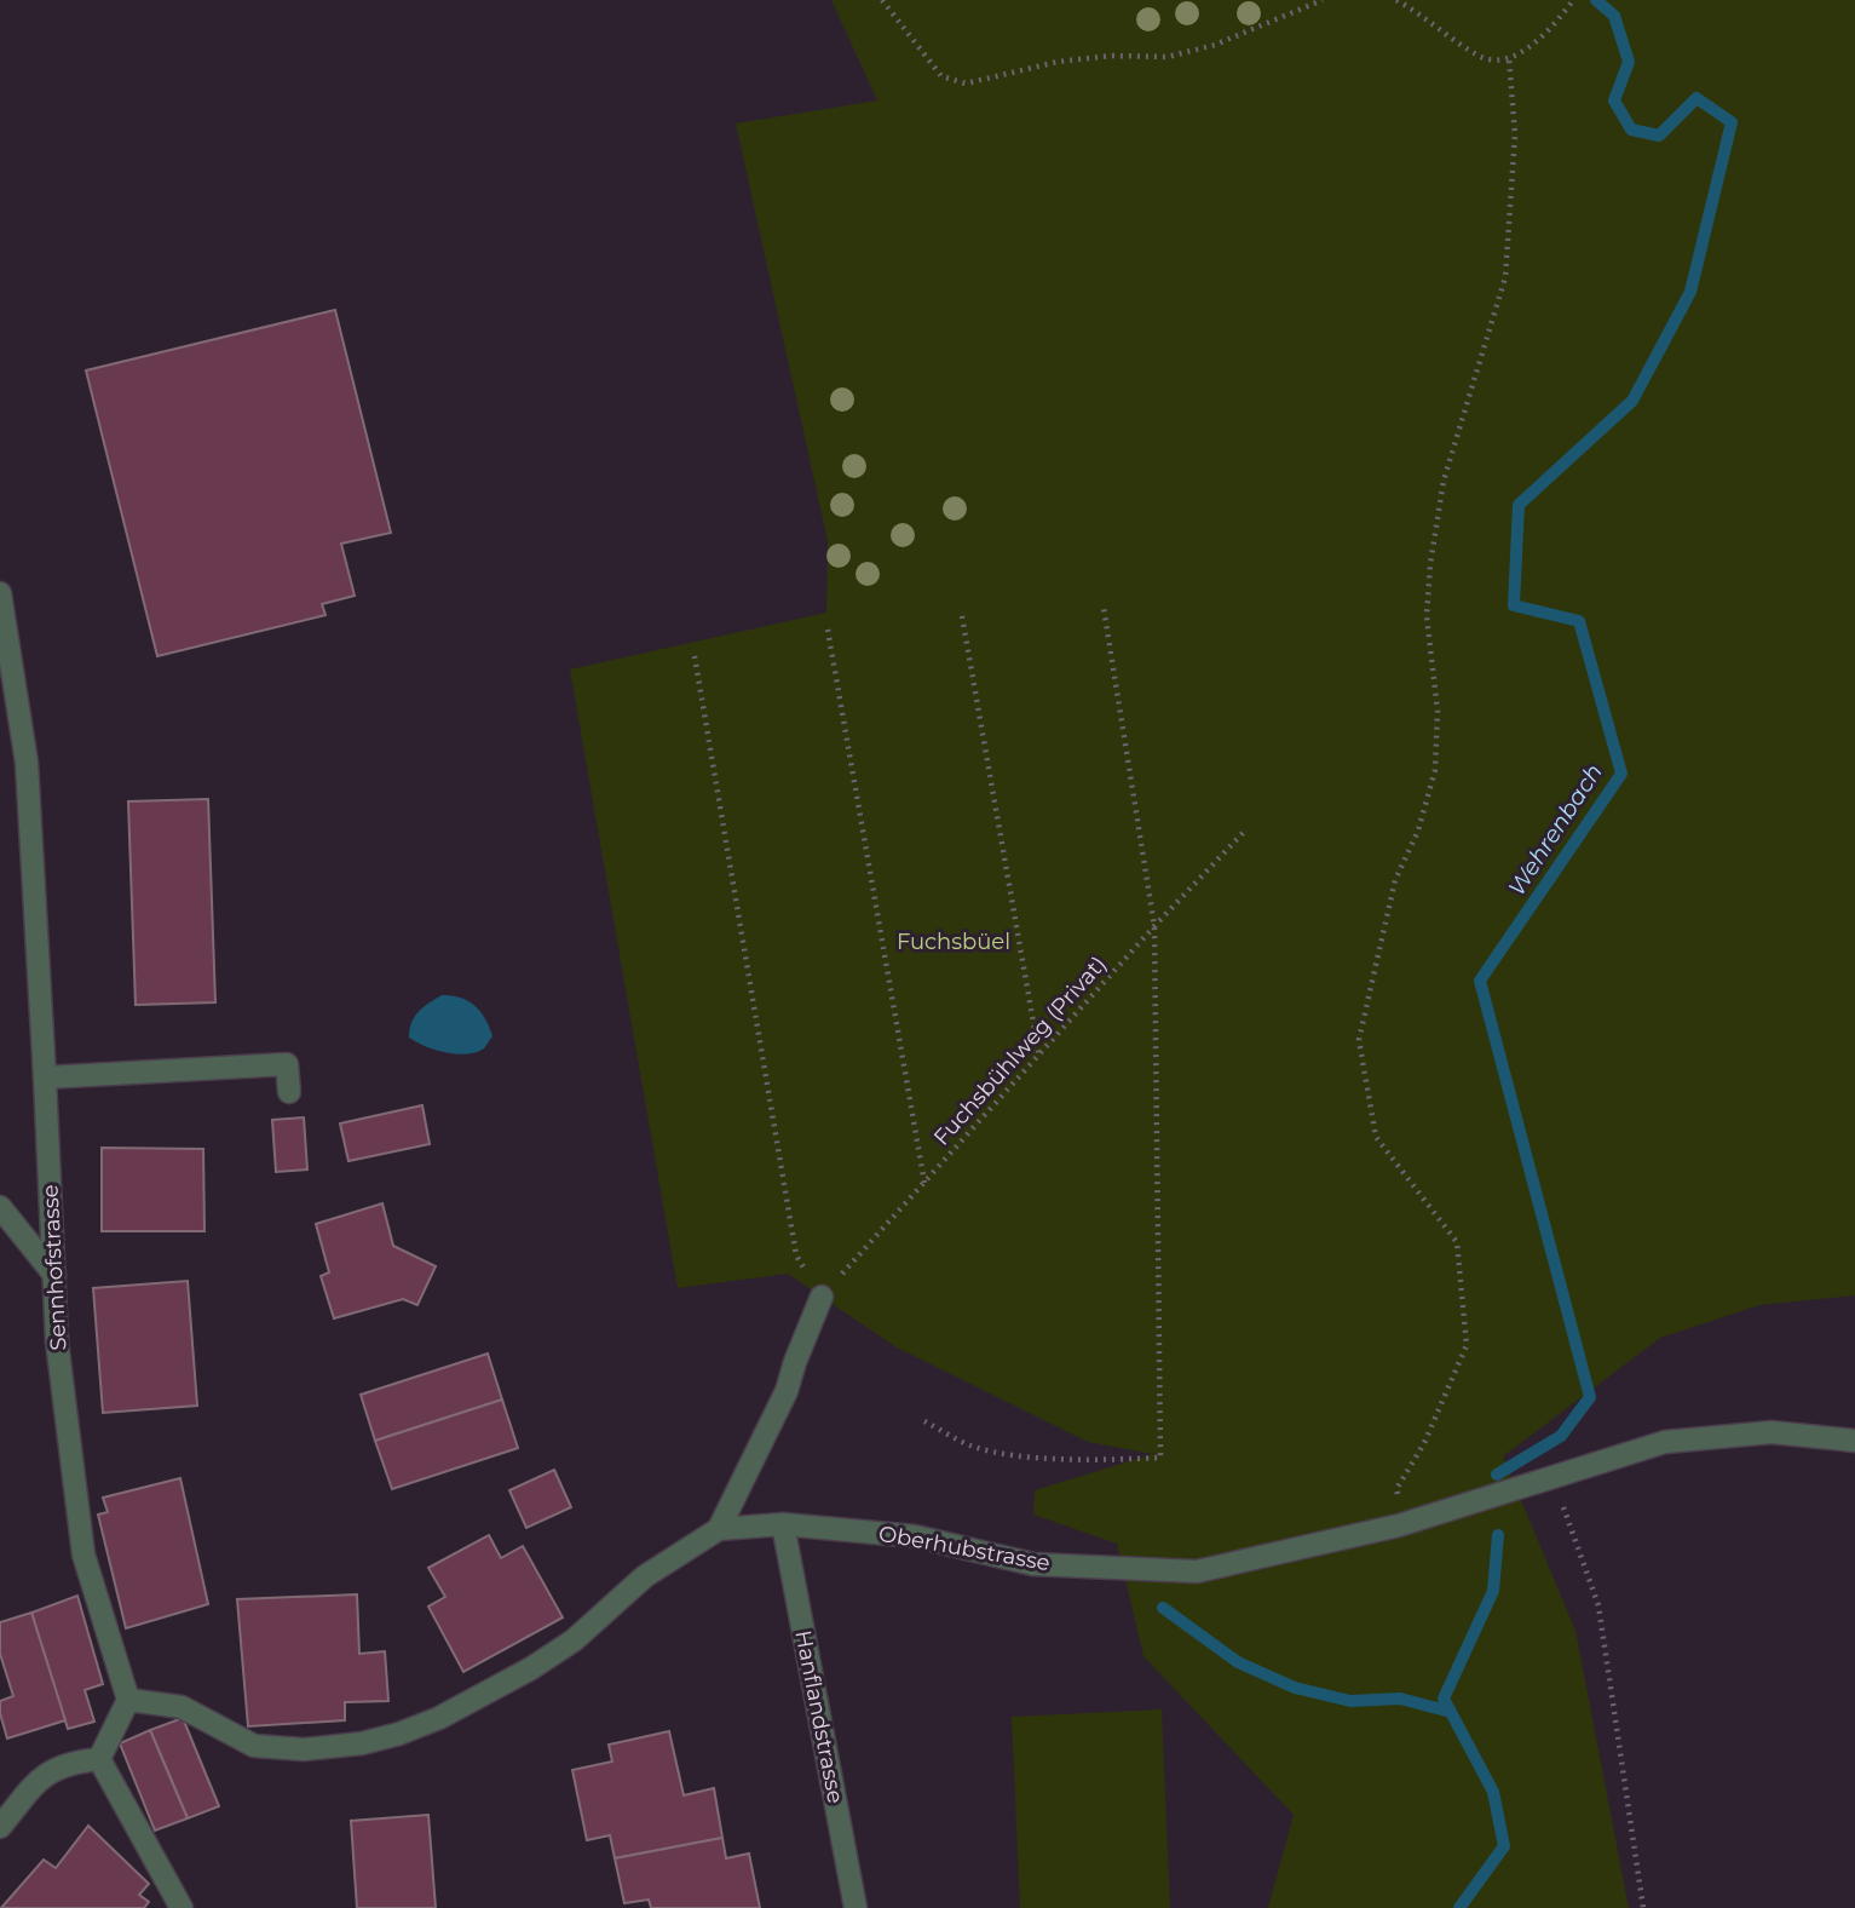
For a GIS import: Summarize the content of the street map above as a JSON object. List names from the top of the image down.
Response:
{
  "streets": {
    "street": ["Sennhofstrasse", "Oberhubstrasse", "Hanflandstrasse"],
    "path": ["Fuchsbühlweg (Privat)"]
  },
  "crossings": [
    ["Sennhofstrasse", "Oberhubstrasse"],
    ["Oberhubstrasse", "Hanflandstrasse"]
  ],
  "water": ["Wehrenbach"],
  "parks": ["Fuchsbüel"]
}
